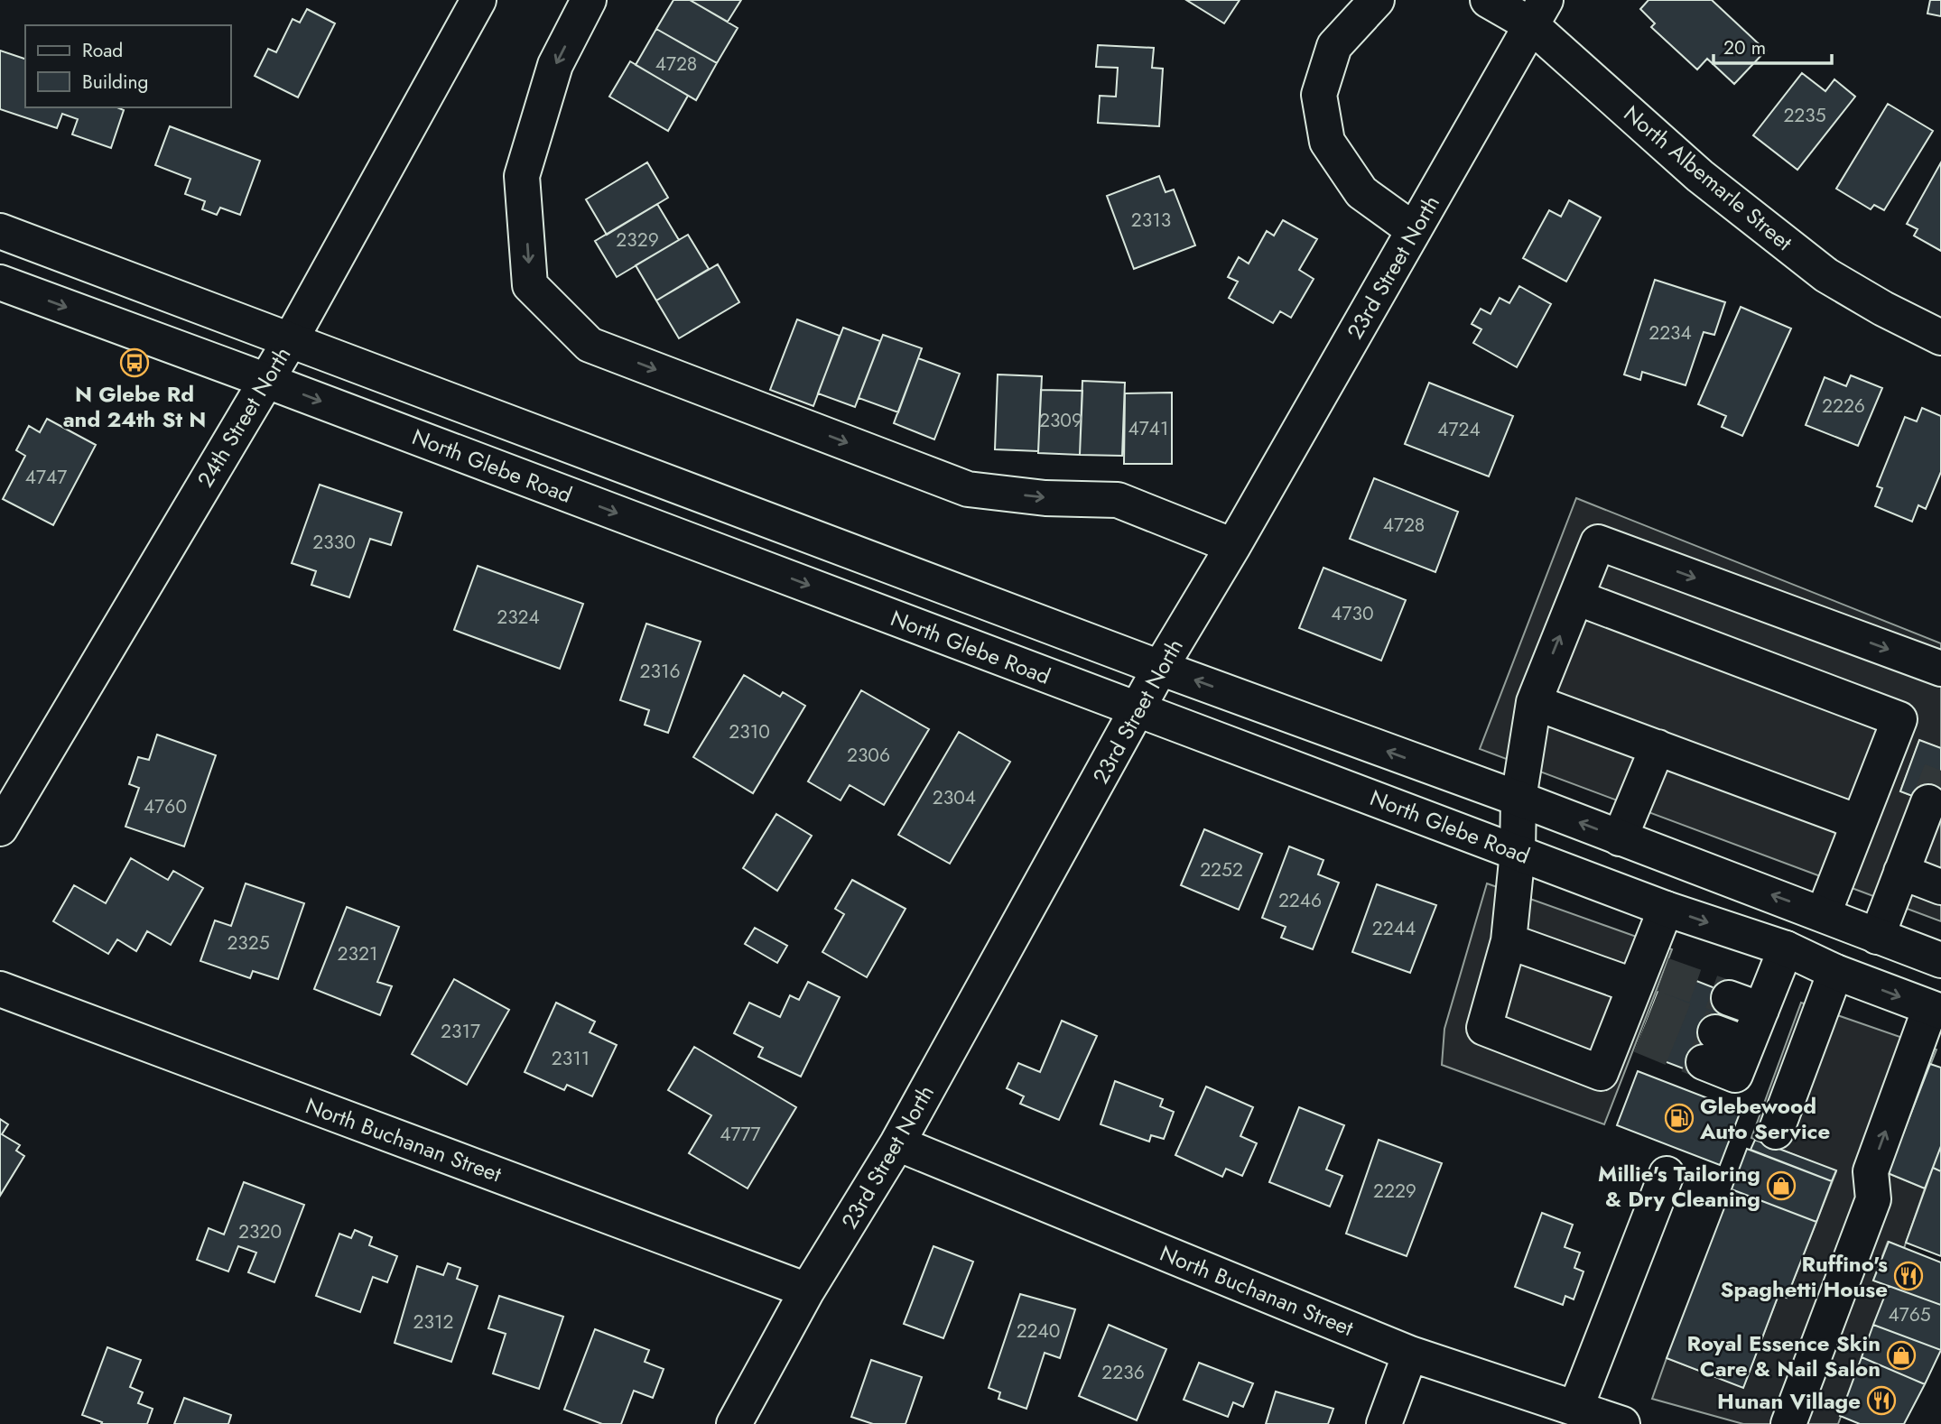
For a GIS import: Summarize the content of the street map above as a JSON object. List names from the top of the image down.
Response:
{
  "streets": {
    "street": [
      "North Albemarle Street",
      "23rd Street North",
      "24th Street North",
      "North Glebe Road",
      "North Buchanan Street"
    ]
  },
  "crossings": [
    ["North Albemarle Street", "23rd Street North"],
    ["23rd Street North", "North Glebe Road"],
    ["23rd Street North", "North Buchanan Street"],
    ["24th Street North", "North Glebe Road"]
  ],
  "places": {
    "bus stop": ["N Glebe Rd and 24th St N"],
    "fuel station": ["Glebewood Auto Service"],
    "shop": ["Millie's Tailoring & Dry Cleaning", "Royal Essence Skin Care & Nail Salon"],
    "restaurant": ["Ruffino's Spaghetti House", "Hunan Village"]
  },
  "house_numbers": [
    "4728",
    "2235",
    "2313",
    "2329",
    "2234",
    "2226",
    "2309",
    "4741",
    "4724",
    "4747",
    "4728",
    "2330",
    "4730",
    "2324",
    "2316",
    "2310",
    "2306",
    "2304",
    "4760",
    "2252",
    "2246",
    "2244",
    "2325",
    "2321",
    "2317",
    "2311",
    "4777",
    "2229",
    "2320",
    "4765",
    "2312",
    "2240",
    "2236"
  ],
  "legend": ["Road", "Building"],
  "scale_bar": "20 m"
}
